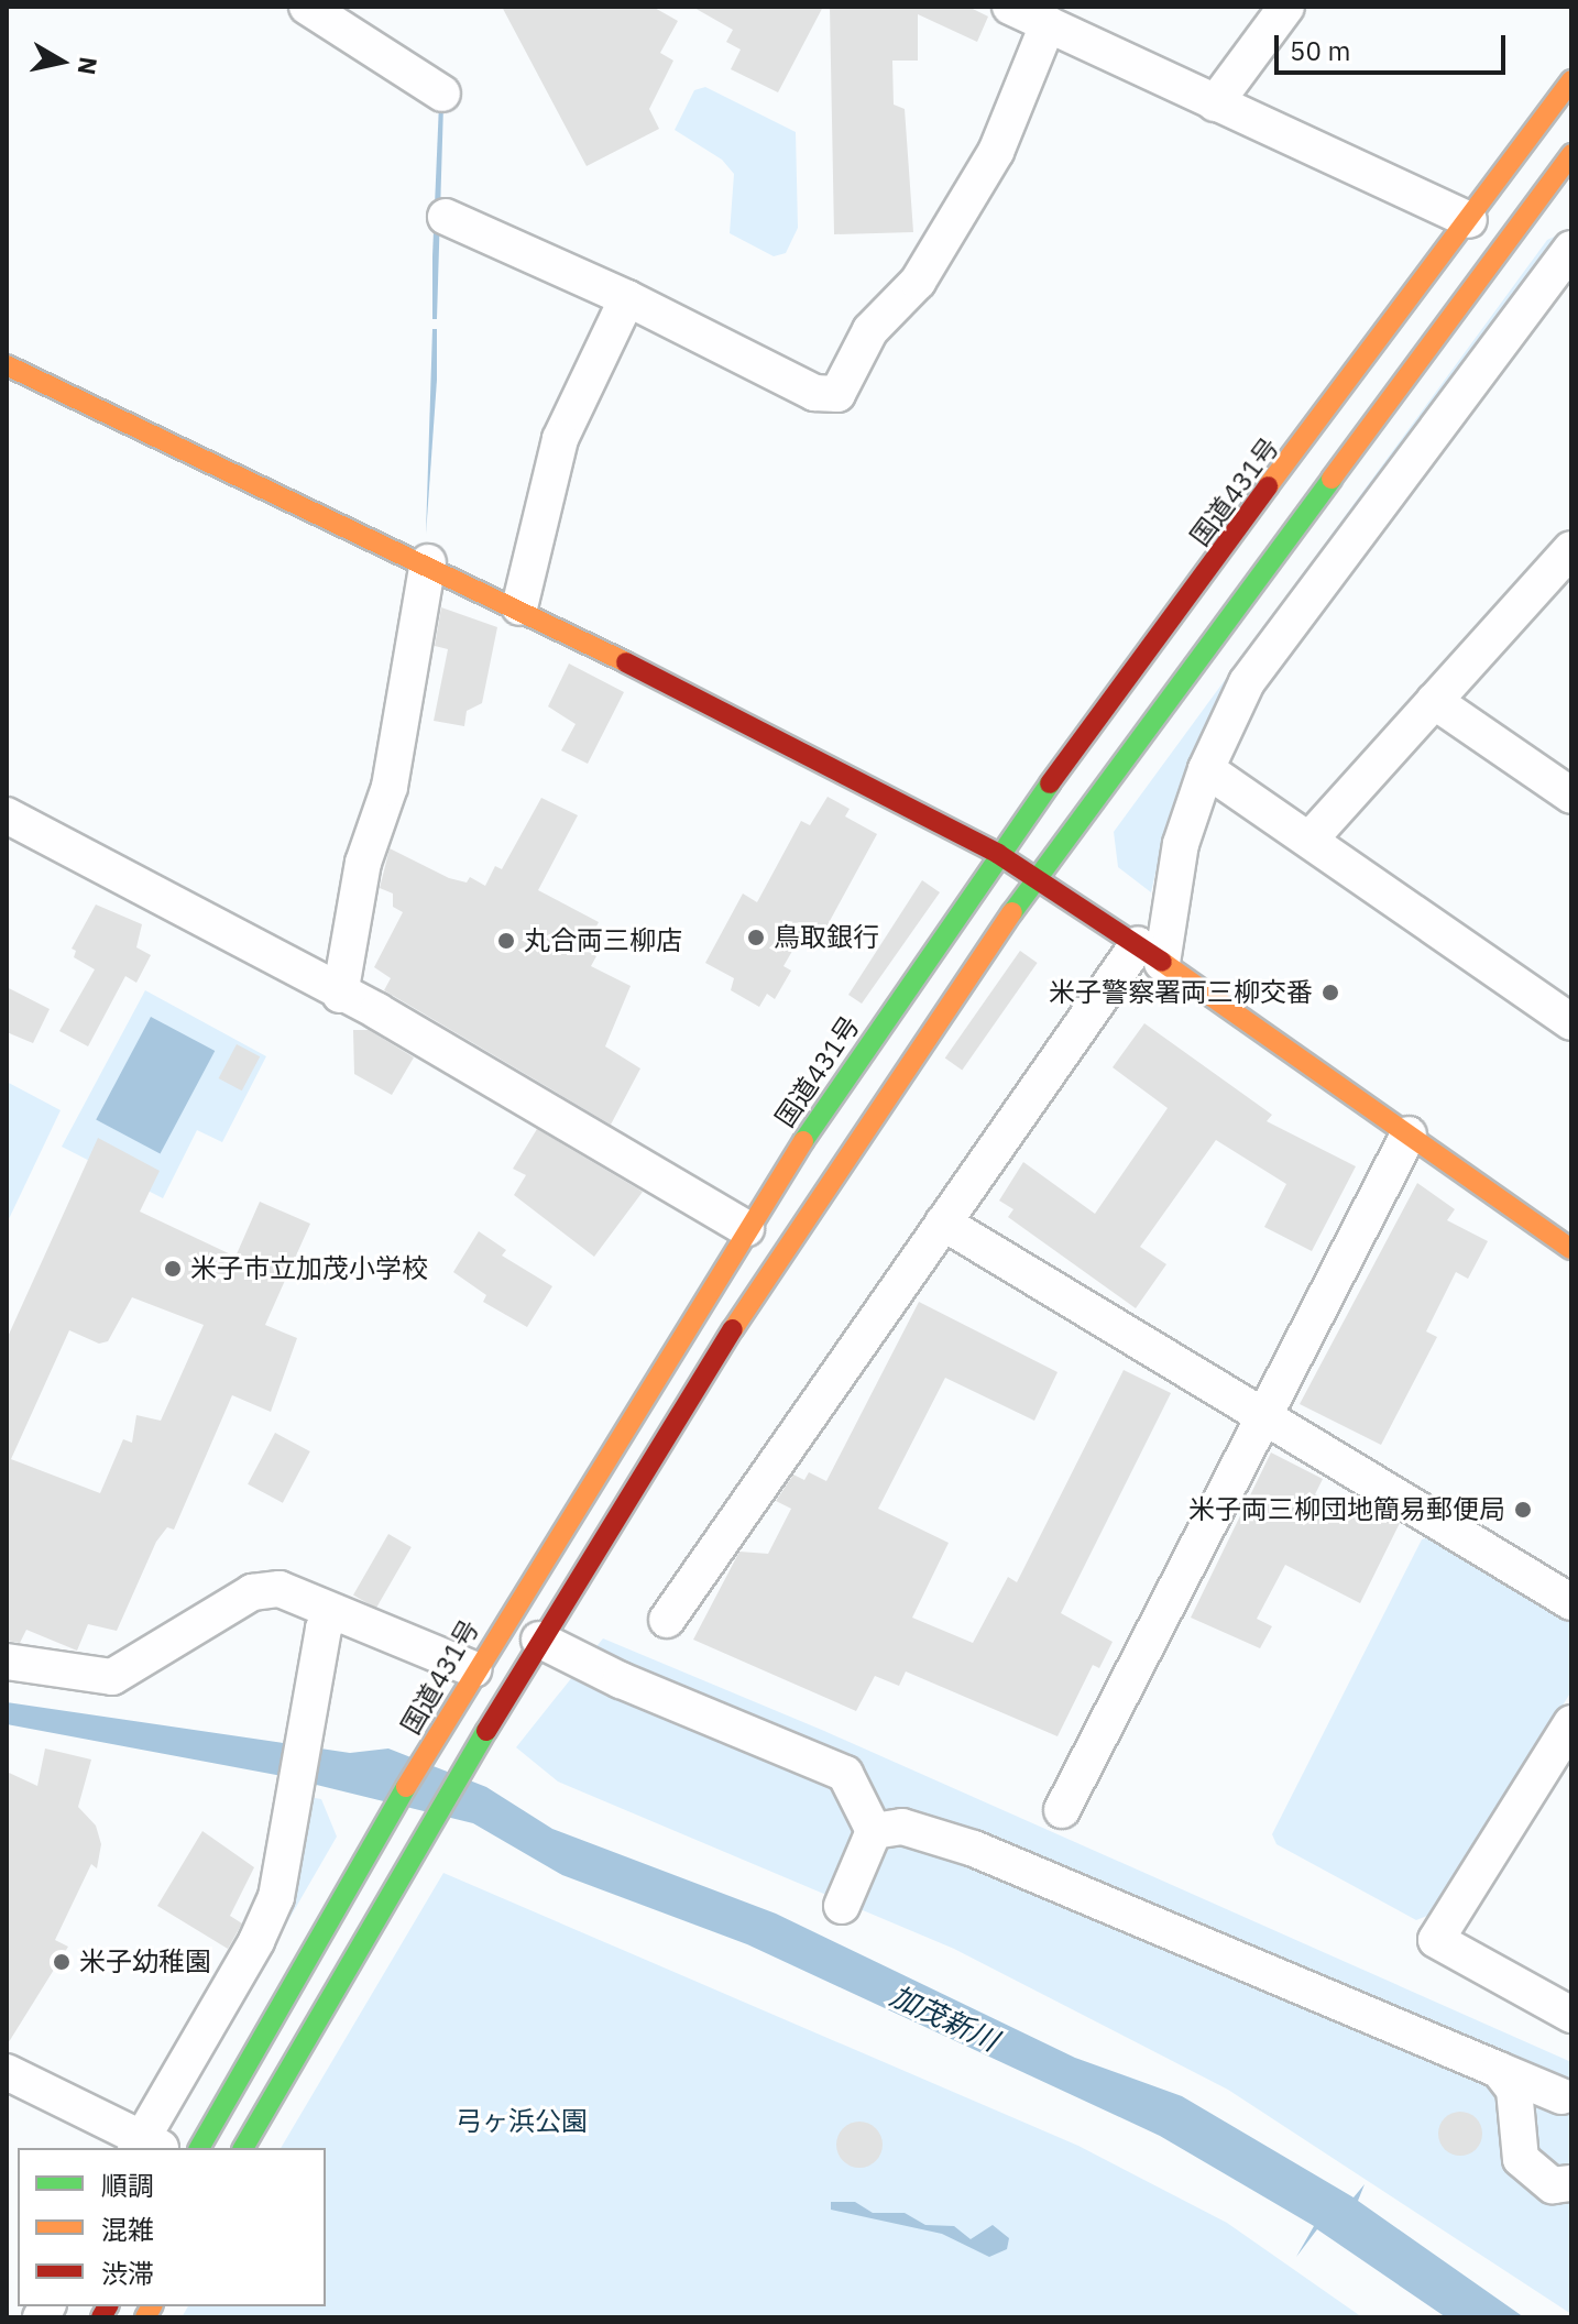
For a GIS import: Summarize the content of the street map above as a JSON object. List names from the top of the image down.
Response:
{
  "streets": {
    "main road": ["国道431号"]
  },
  "water": ["加茂新川"],
  "parks": ["弓ヶ浜公園"],
  "places": [
    "鳥取銀行",
    "丸合両三柳店",
    "米子警察署両三柳交番",
    "米子市立加茂小学校",
    "米子両三柳団地簡易郵便局",
    "米子幼稚園"
  ],
  "legend": ["順調", "混雑", "渋滞"],
  "scale_bar": "50 m",
  "north": "right"
}
